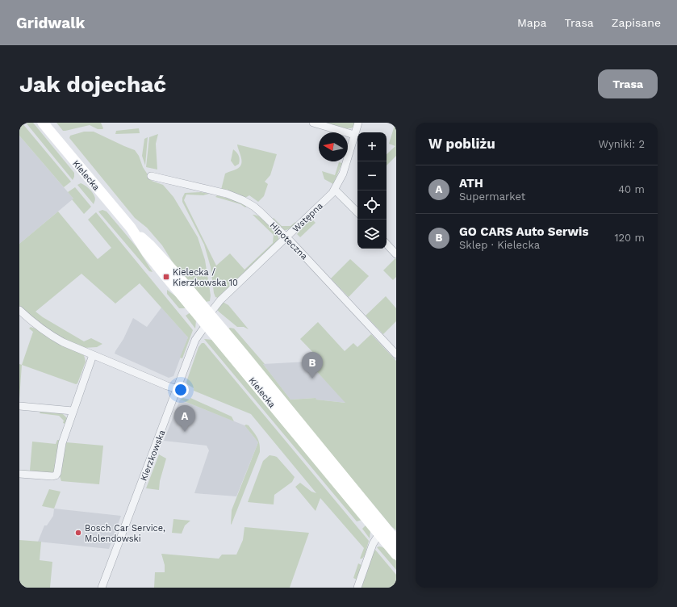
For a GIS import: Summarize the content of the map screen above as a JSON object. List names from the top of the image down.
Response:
{
  "streets": {
    "main road": ["Kielecka"],
    "street": ["Wstępna", "Hipoteczna", "Kierzkowska"]
  },
  "crossings": [
    ["Kielecka", "Wstępna"],
    ["Kielecka", "Kierzkowska"],
    ["Wstępna", "Hipoteczna"],
    ["Wstępna", "Kierzkowska"]
  ],
  "places": {
    "transit": ["Kielecka / Kierzkowska 10"],
    "other": ["Bosch Car Service, Molendowski"]
  },
  "north": "left",
  "page": {
    "header": "Gridwalk",
    "nav": ["Mapa", "Trasa", "Zapisane"],
    "buttons": "Trasa",
    "title": "Jak dojechać",
    "heading": ["W pobliżu", "Wyniki: 2"],
    "map_buttons": ["+", "−"],
    "list": [
      {
        "mark": "A",
        "name": "ATH",
        "note": "Supermarket",
        "value": "40 m"
      },
      {
        "mark": "B",
        "name": "GO CARS Auto Serwis",
        "note": "Sklep · Kielecka",
        "value": "120 m"
      }
    ],
    "pins": ["B", "A"]
  }
}
